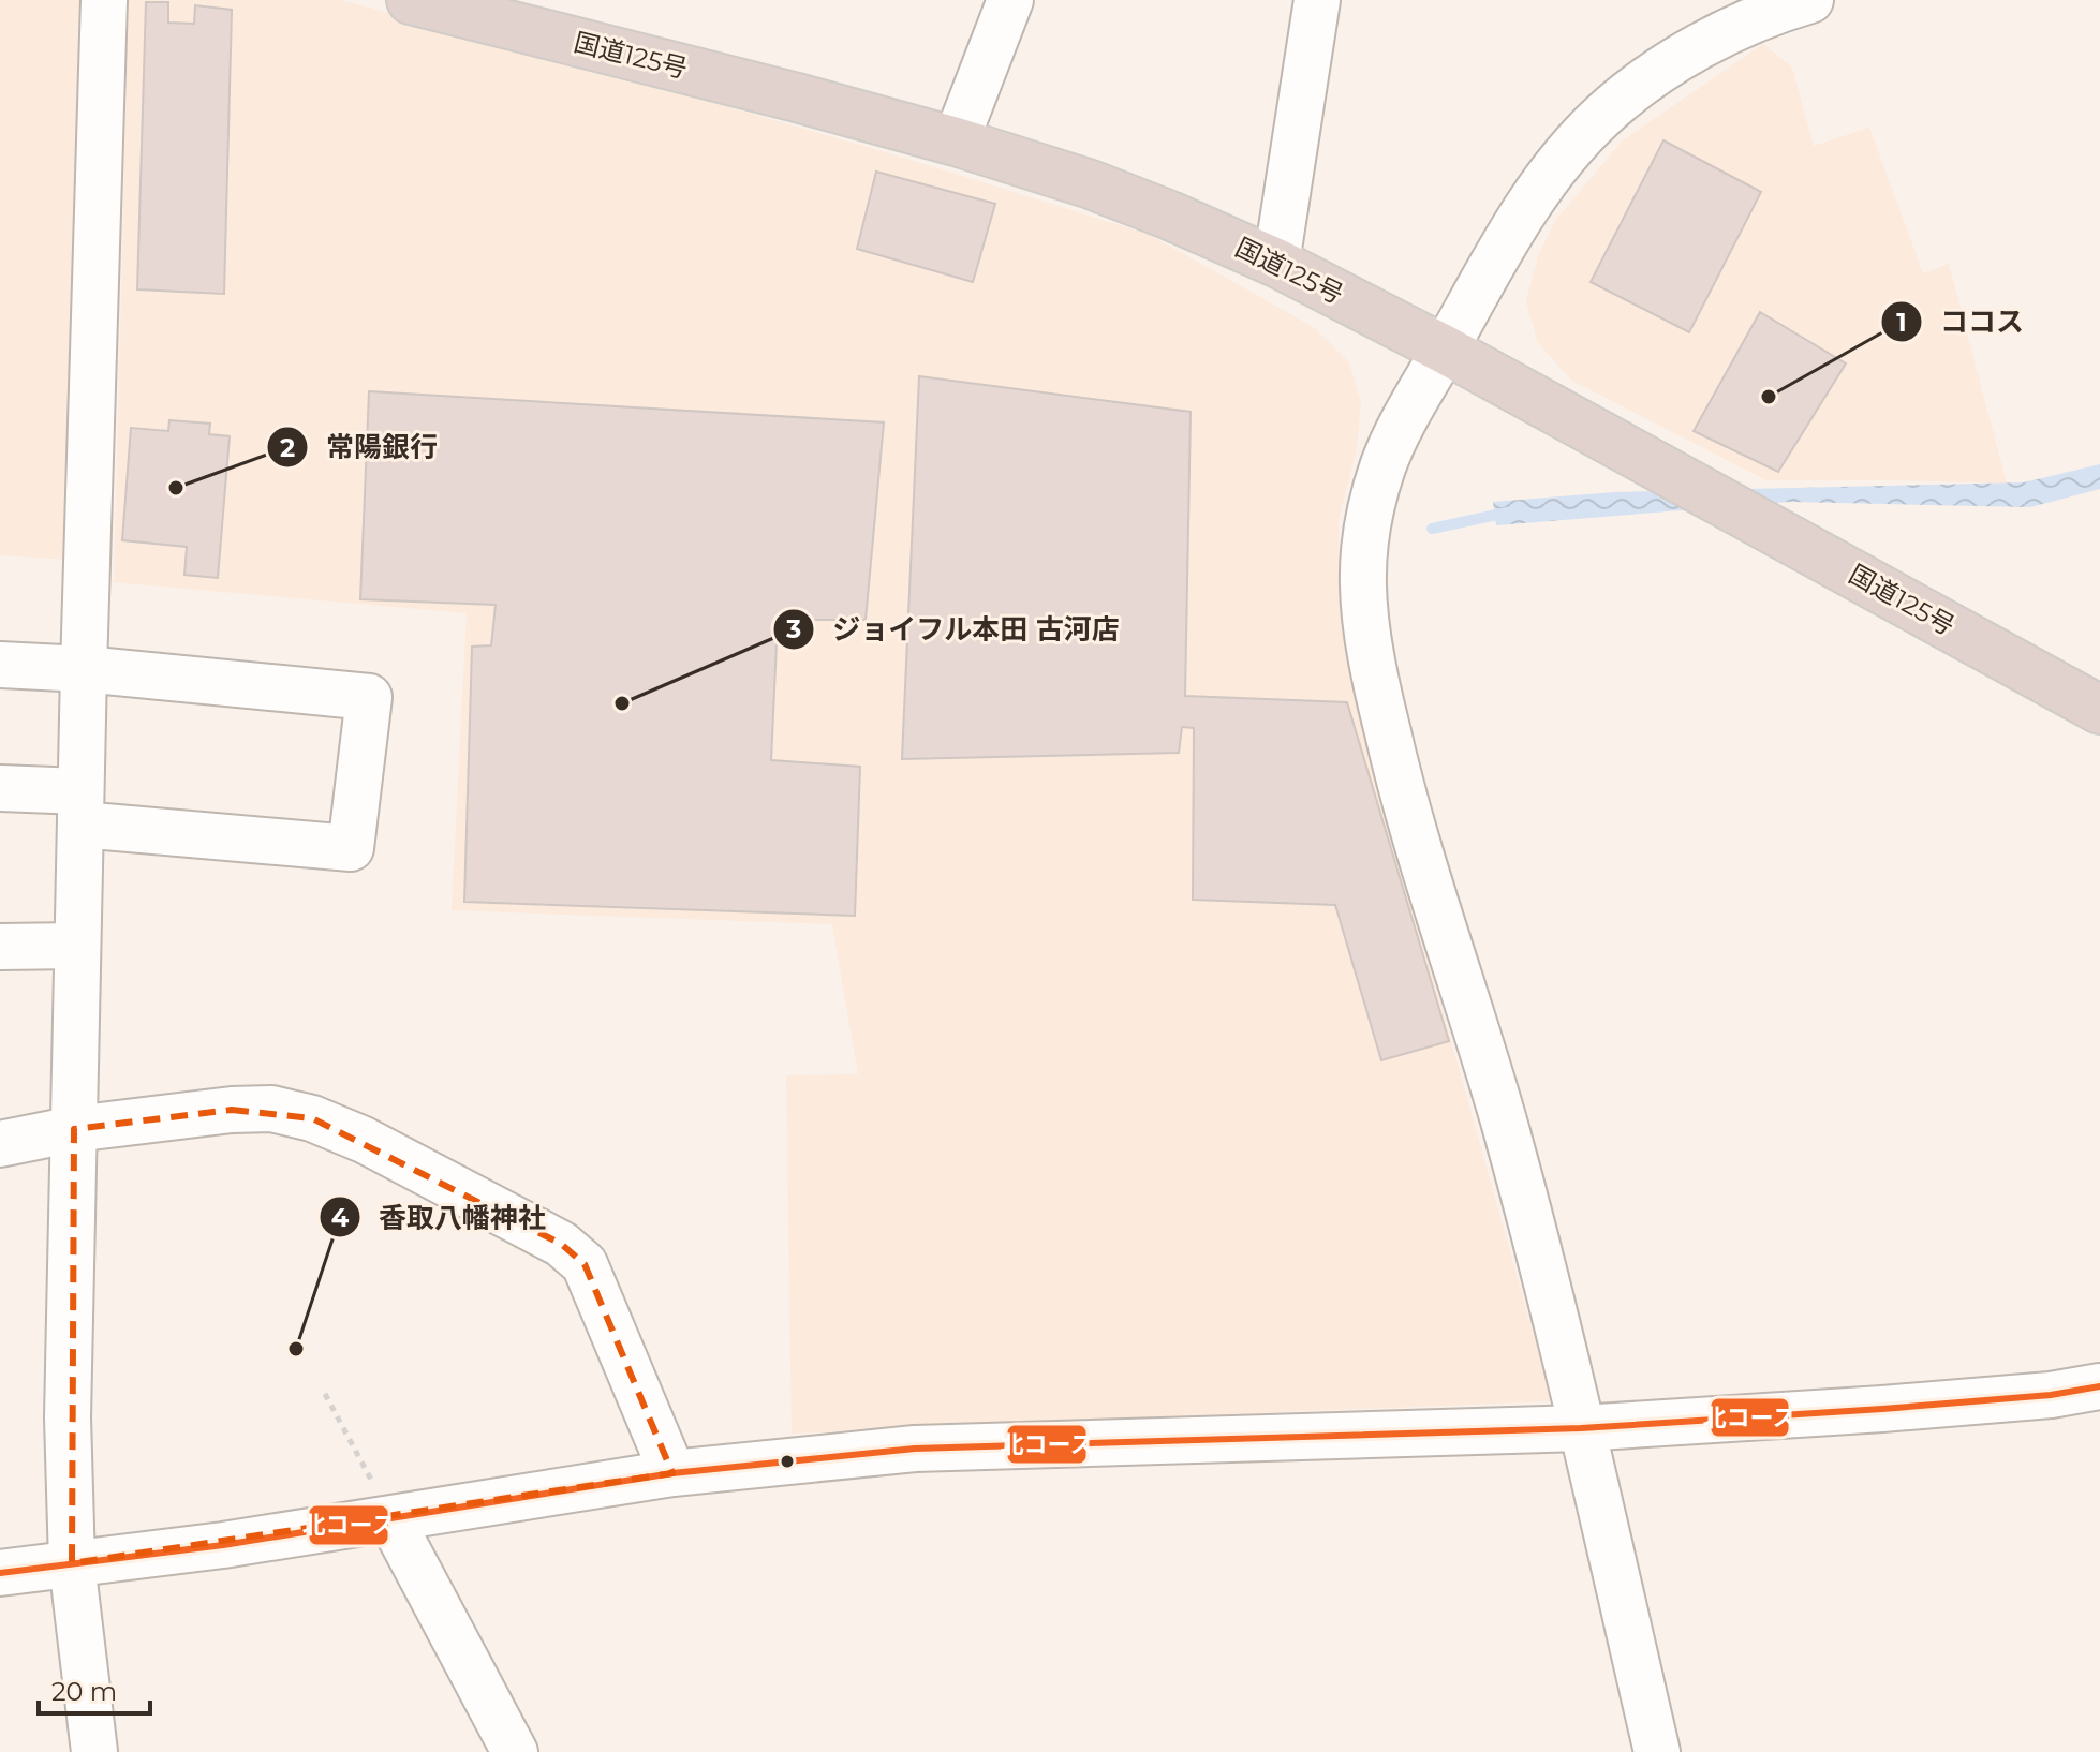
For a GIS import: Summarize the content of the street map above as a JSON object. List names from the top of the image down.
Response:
{
  "streets": {
    "highway": ["国道125号"]
  },
  "places": [
    "ココス",
    "常陽銀行",
    "ジョイフル本田 古河店",
    "香取八幡神社"
  ],
  "lines": ["transit line 北コース"],
  "scale_bar": "20 m"
}
